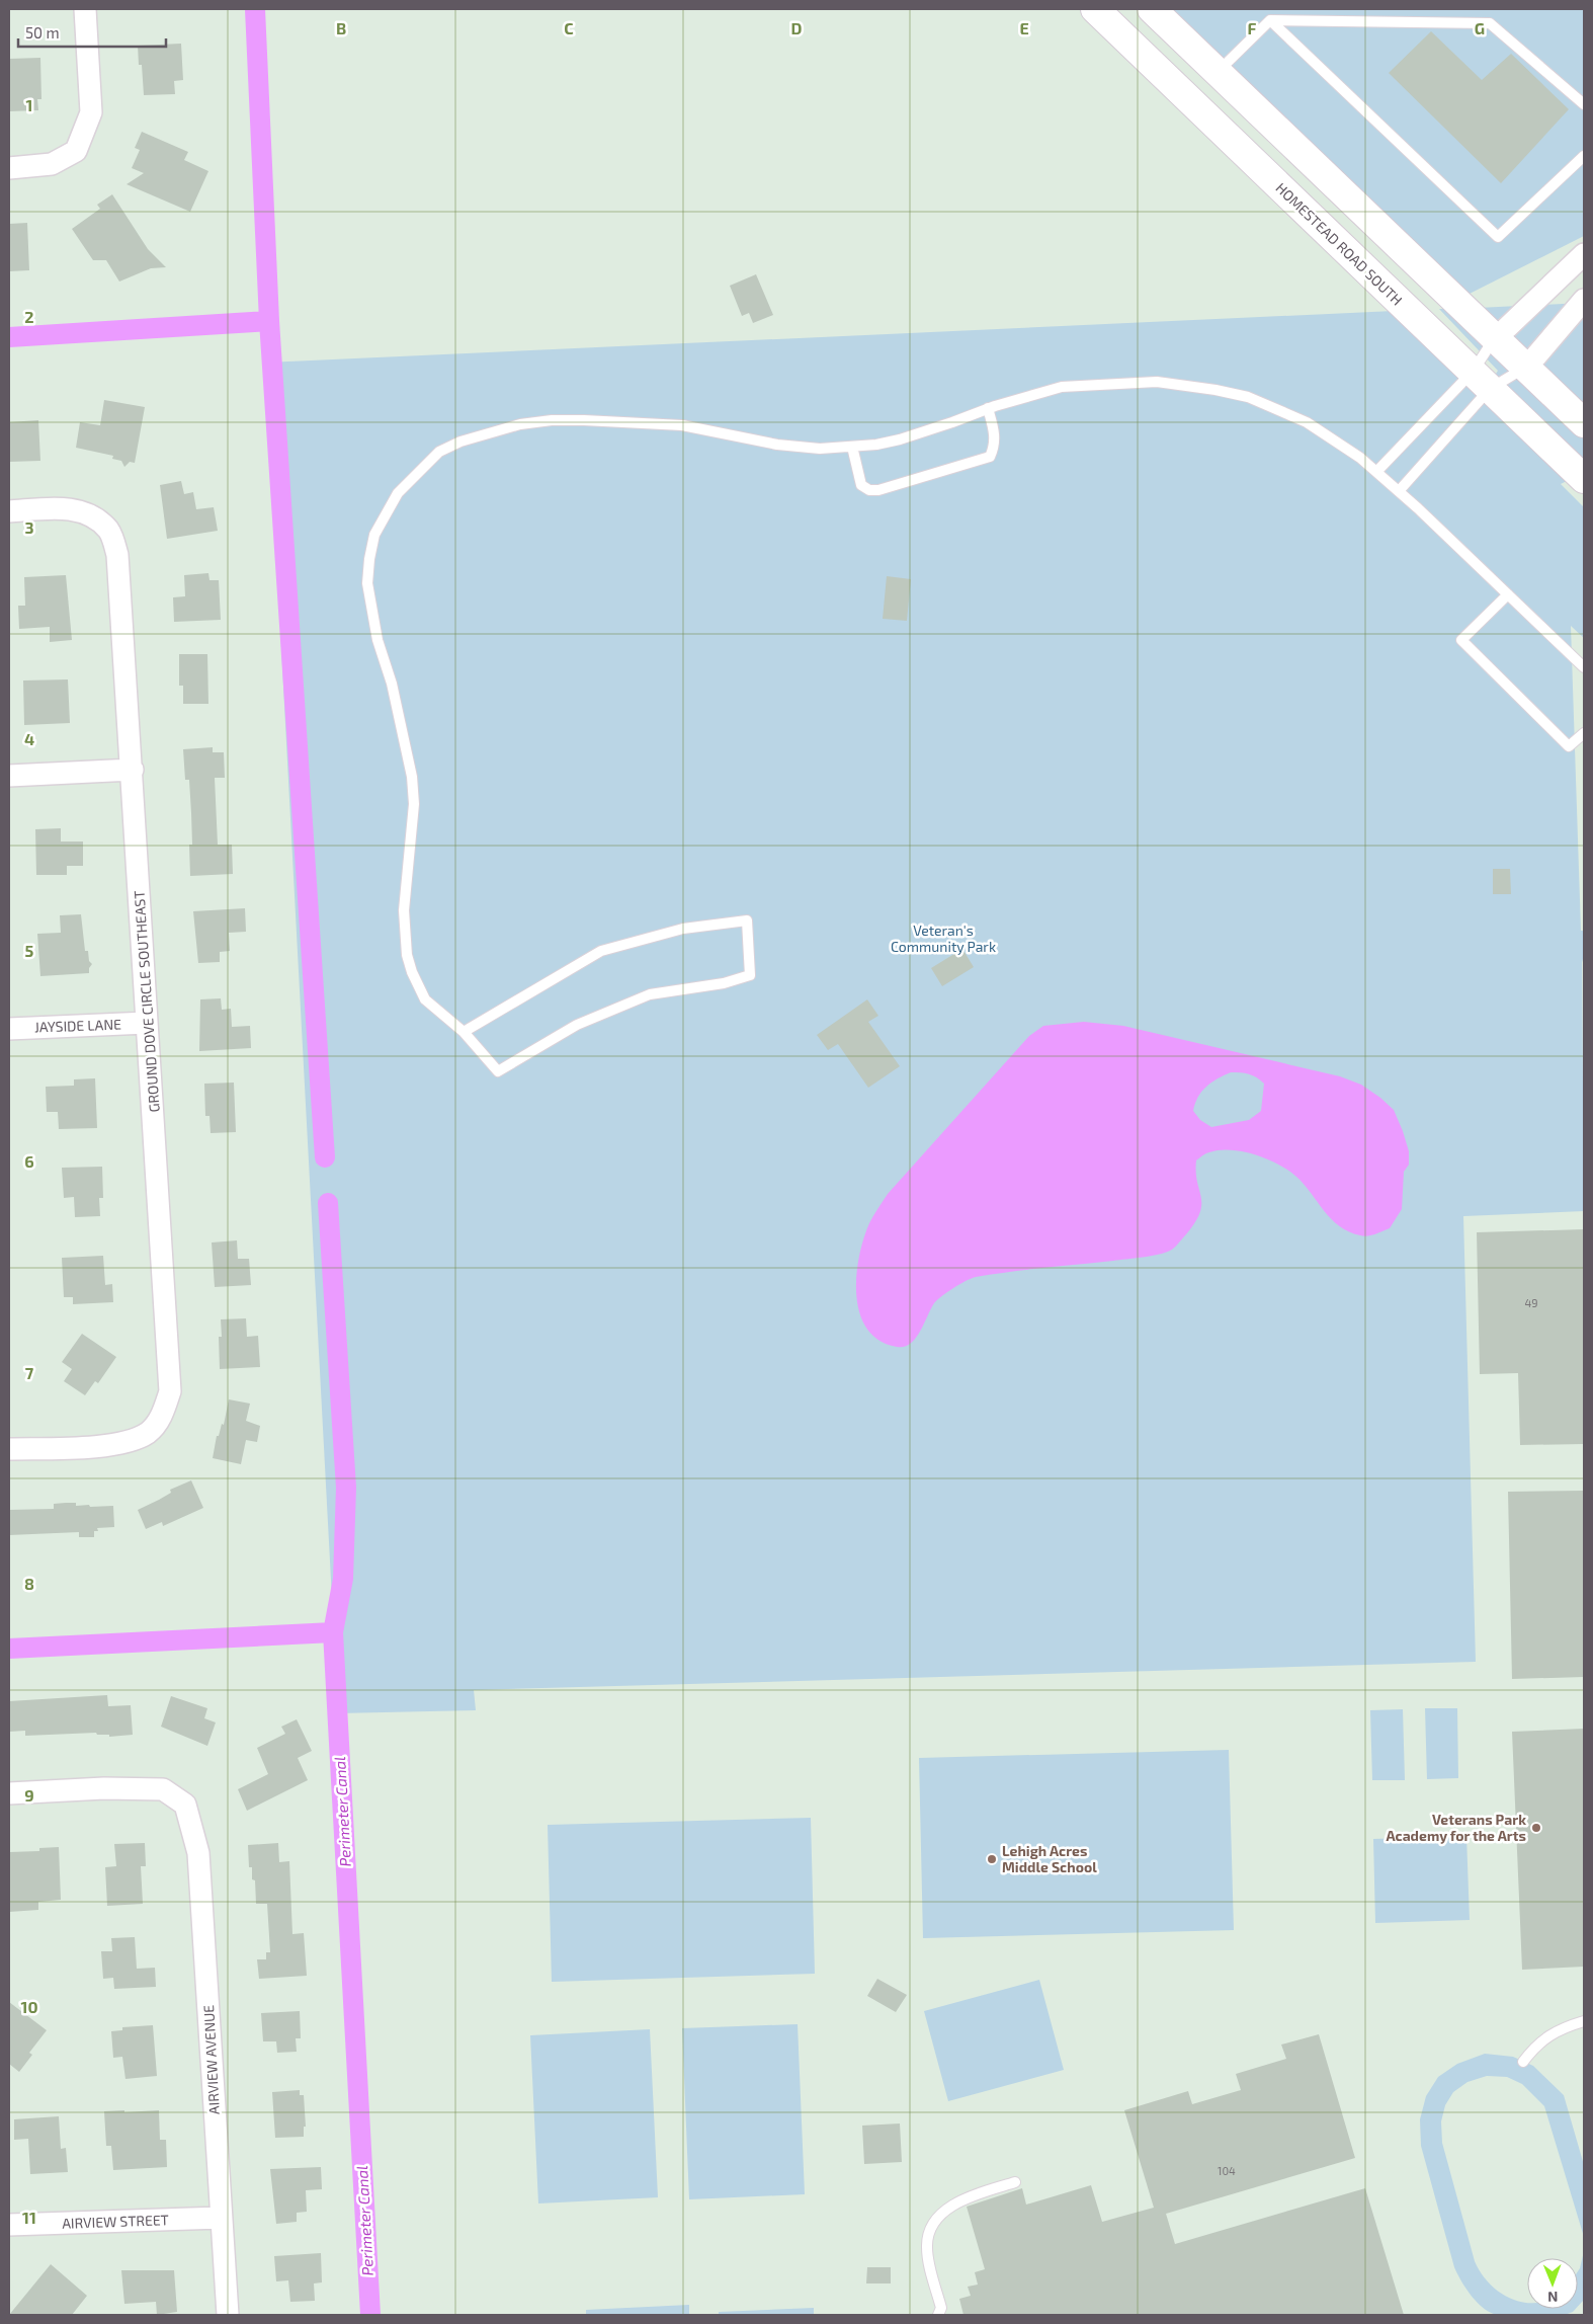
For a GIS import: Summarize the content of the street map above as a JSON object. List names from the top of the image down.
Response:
{
  "streets": {
    "main road": ["HOMESTEAD ROAD SOUTH"],
    "street": [
      "GROUND DOVE CIRCLE SOUTHEAST",
      "JAYSIDE LANE",
      "AIRVIEW AVENUE",
      "AIRVIEW STREET"
    ]
  },
  "crossings": [
    ["GROUND DOVE CIRCLE SOUTHEAST", "JAYSIDE LANE"],
    ["AIRVIEW AVENUE", "AIRVIEW STREET"]
  ],
  "water": ["Perimeter Canal"],
  "parks": ["Veteran's Community Park"],
  "places": ["Veterans Park Academy for the Arts", "Lehigh Acres Middle School"],
  "house_numbers": ["49", "104"],
  "scale_bar": "50 m",
  "north": "bottom",
  "grid": {
    "columns": [
      "B",
      "C",
      "D",
      "E",
      "F",
      "G"
    ],
    "rows": [
      "1",
      "2",
      "3",
      "4",
      "5",
      "6",
      "7",
      "8",
      "9",
      "10",
      "11"
    ]
  }
}
